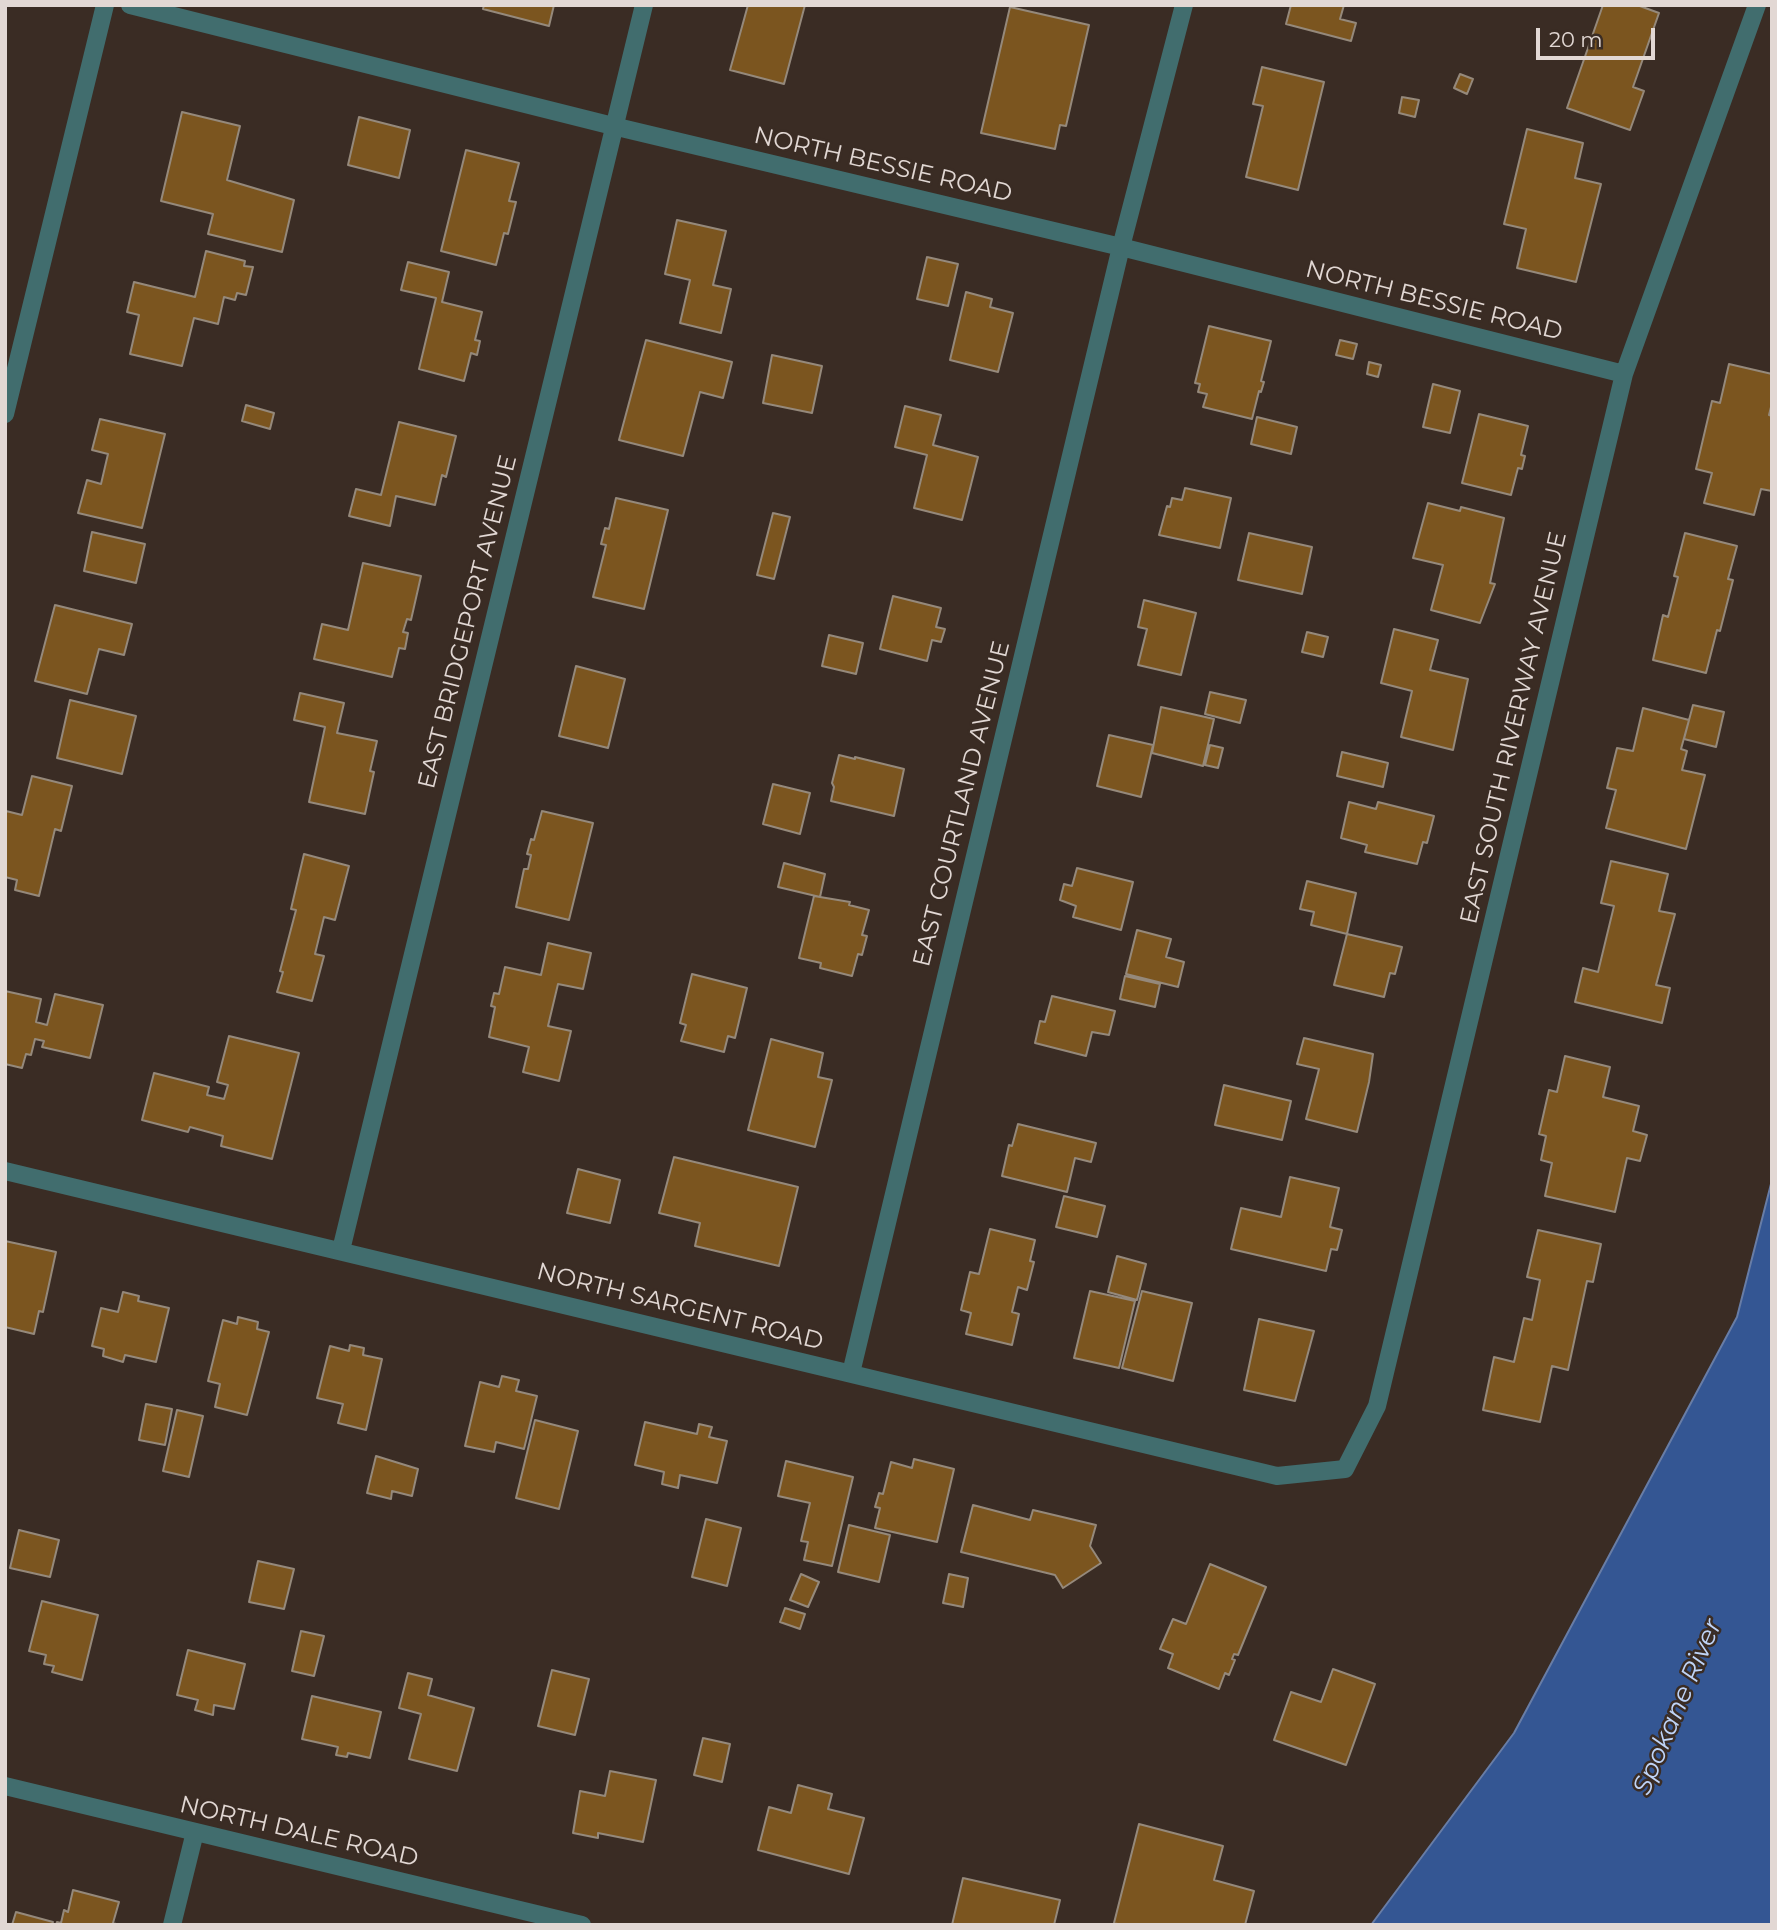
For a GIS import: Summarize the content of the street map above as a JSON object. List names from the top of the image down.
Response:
{
  "streets": {
    "street": [
      "NORTH BESSIE ROAD",
      "EAST BRIDGEPORT AVENUE",
      "EAST SOUTH RIVERWAY AVENUE",
      "EAST COURTLAND AVENUE",
      "NORTH SARGENT ROAD",
      "NORTH DALE ROAD"
    ]
  },
  "crossings": [
    ["NORTH BESSIE ROAD", "EAST BRIDGEPORT AVENUE"],
    ["NORTH BESSIE ROAD", "EAST SOUTH RIVERWAY AVENUE"],
    ["NORTH BESSIE ROAD", "EAST COURTLAND AVENUE"],
    ["EAST BRIDGEPORT AVENUE", "NORTH SARGENT ROAD"],
    ["EAST SOUTH RIVERWAY AVENUE", "NORTH SARGENT ROAD"],
    ["EAST COURTLAND AVENUE", "NORTH SARGENT ROAD"]
  ],
  "water": ["Spokane River"],
  "scale_bar": "20 m"
}
